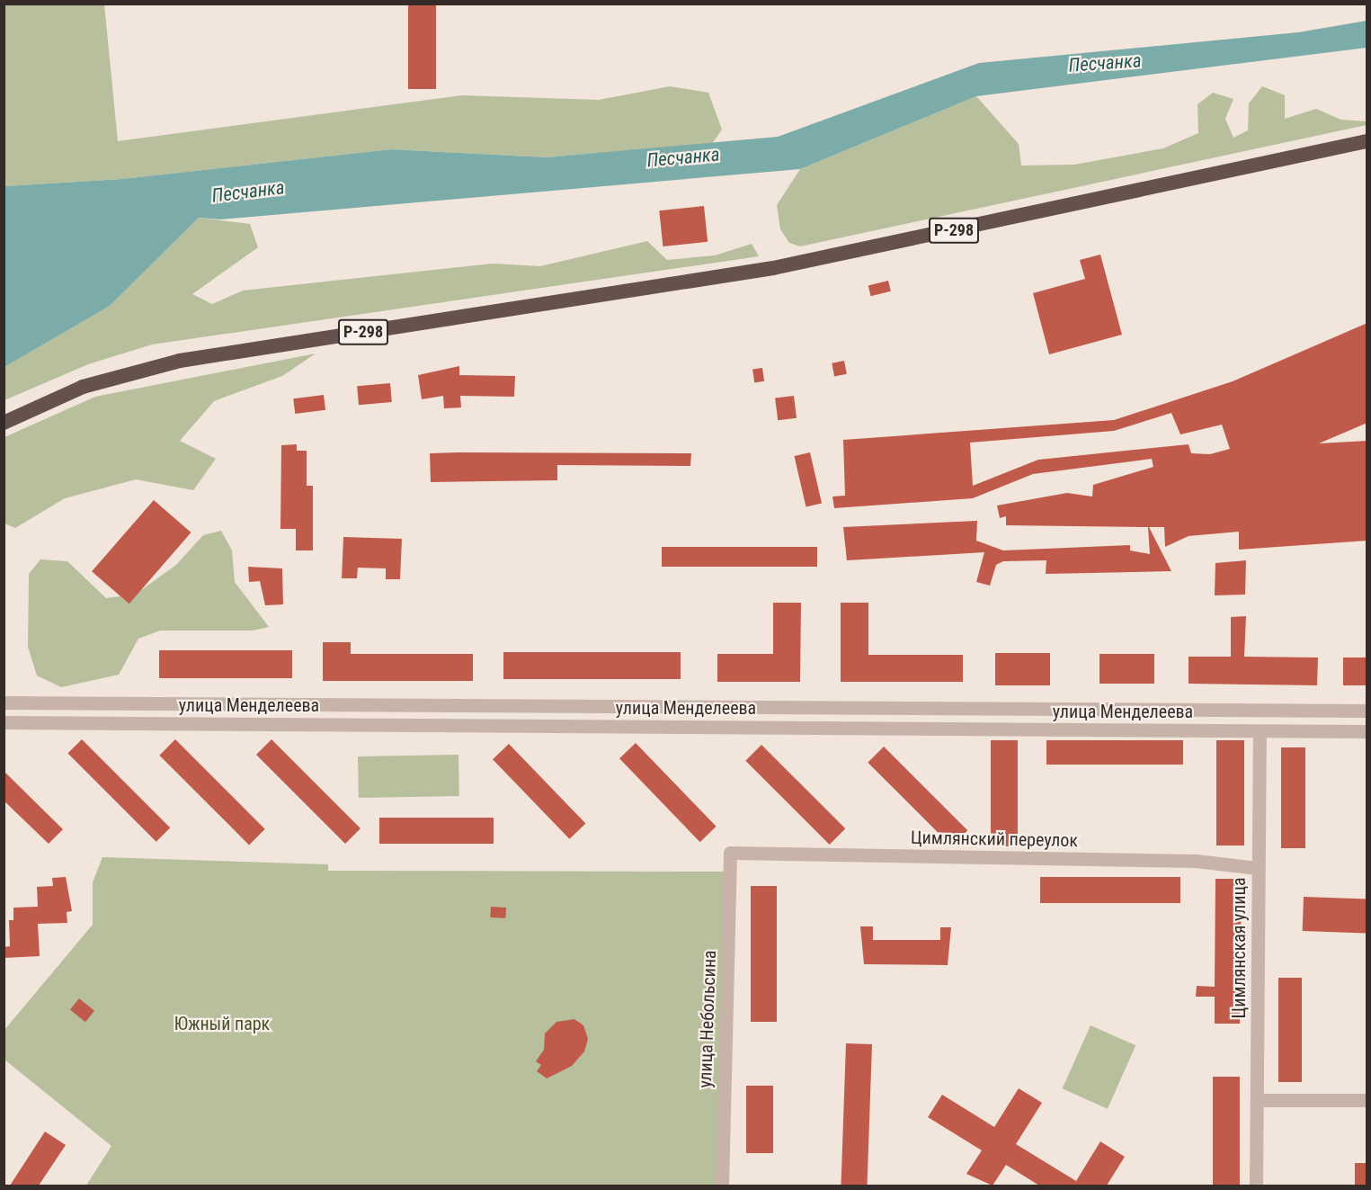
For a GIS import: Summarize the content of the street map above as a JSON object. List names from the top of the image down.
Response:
{
  "streets": {
    "highway": ["Р-298"],
    "street": [
      "улица Менделеева",
      "Цимлянский переулок",
      "Цимлянская улица",
      "улица Небольсина"
    ]
  },
  "crossings": [
    ["улица Менделеева", "Цимлянская улица"],
    ["Цимлянский переулок", "Цимлянская улица"],
    ["Цимлянский переулок", "улица Небольсина"]
  ],
  "water": ["Песчанка"],
  "parks": ["Южный парк"]
}
